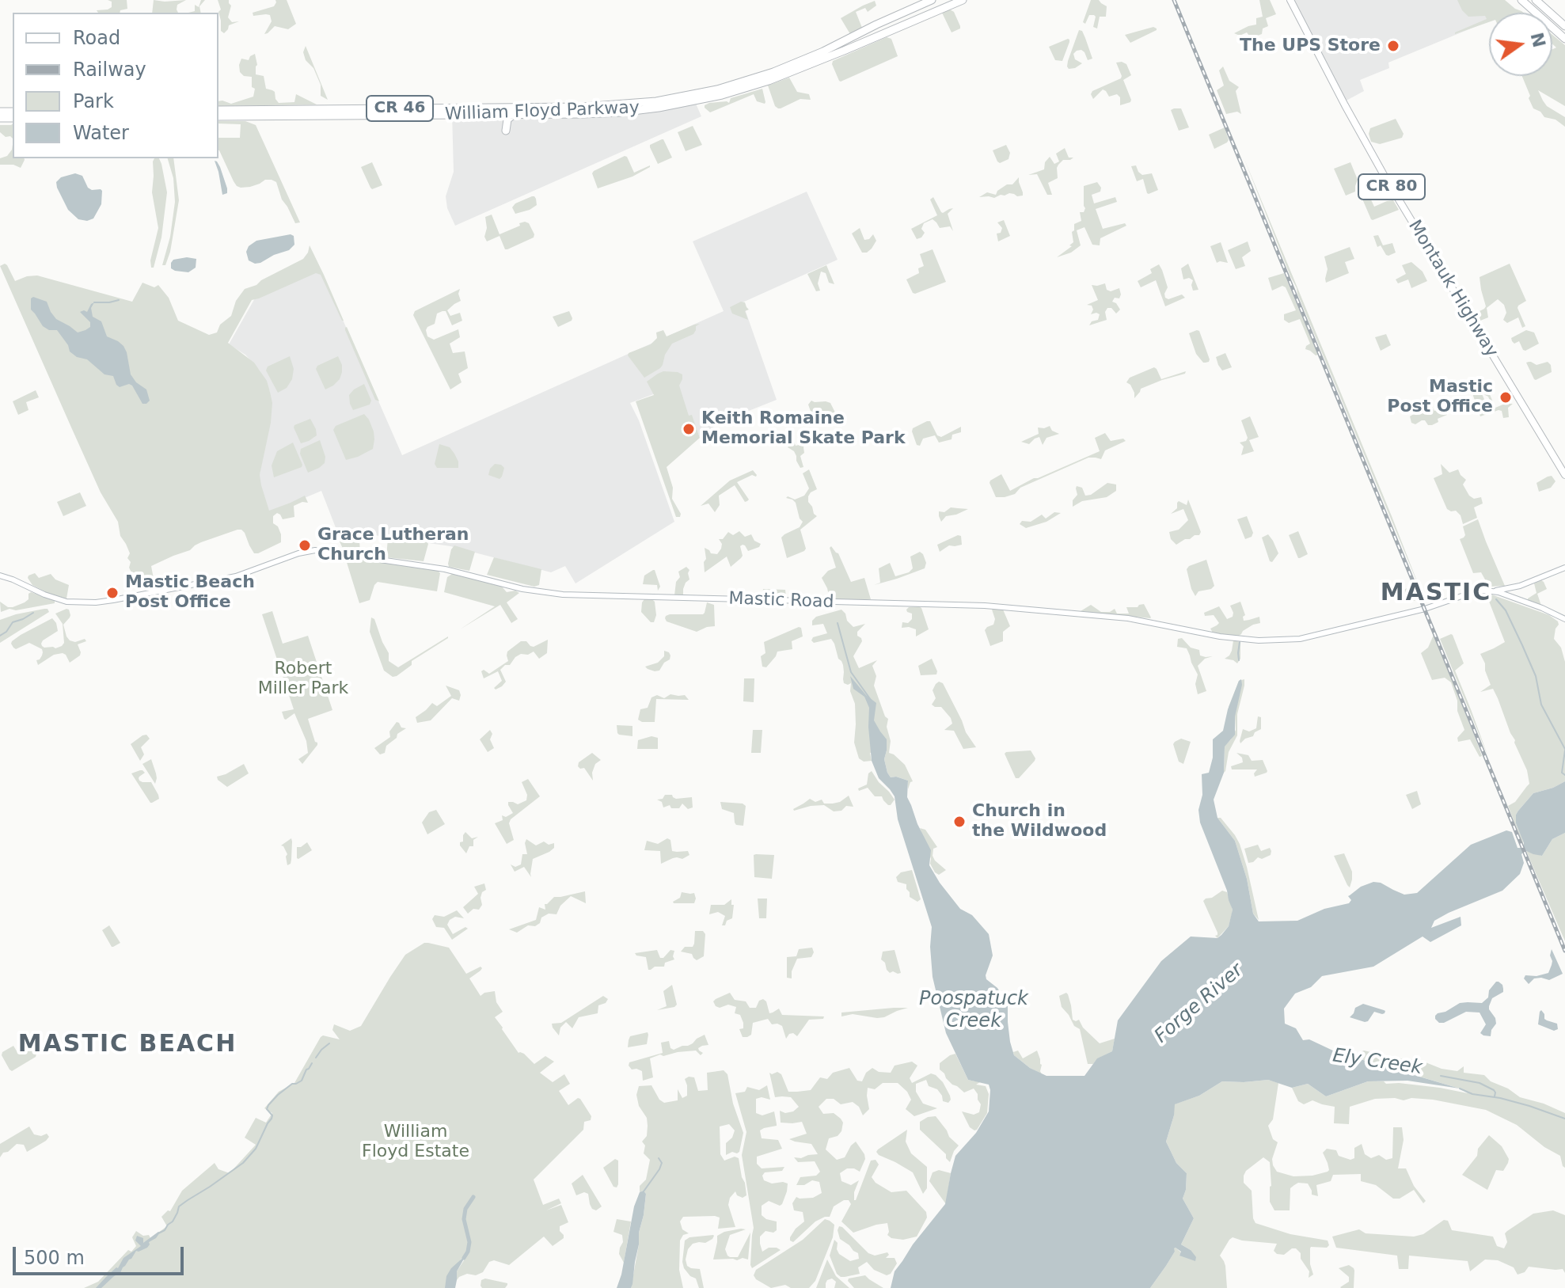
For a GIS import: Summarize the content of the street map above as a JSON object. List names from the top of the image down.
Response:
{
  "streets": {
    "highway": ["CR 46", "William Floyd Parkway"],
    "main road": ["CR 80", "Montauk Highway", "Mastic Road"]
  },
  "districts": ["MASTIC", "MASTIC BEACH"],
  "water": ["Poospatuck Creek", "Forge River", "Ely Creek"],
  "parks": ["Robert Miller Park", "William Floyd Estate"],
  "places": [
    "The UPS Store",
    "Mastic Post Office",
    "Keith Romaine Memorial Skate Park",
    "Grace Lutheran Church",
    "Mastic Beach Post Office",
    "Church in the Wildwood"
  ],
  "legend": [
    "Road",
    "Railway",
    "Park",
    "Water"
  ],
  "scale_bar": "500 m",
  "north": "right"
}
